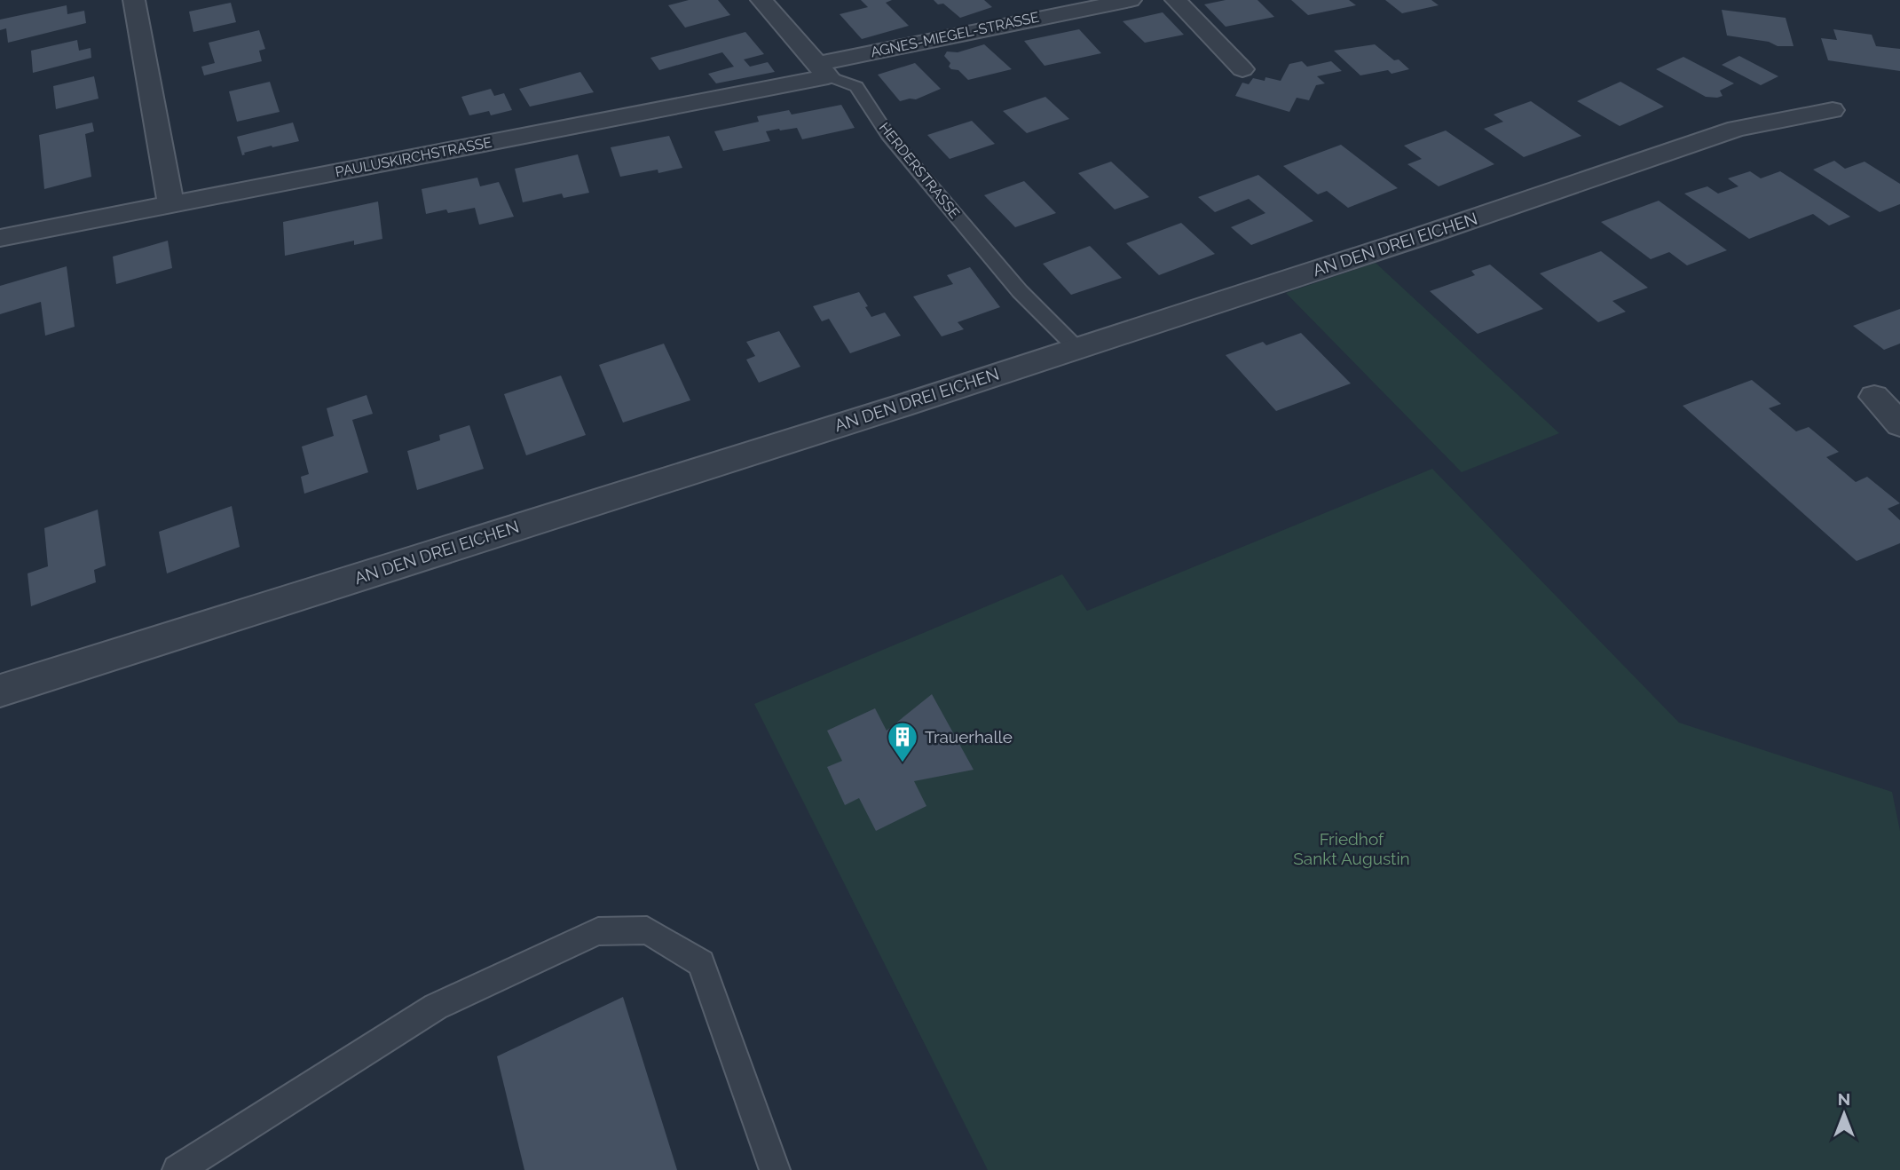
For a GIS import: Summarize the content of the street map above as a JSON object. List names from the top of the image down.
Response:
{
  "streets": {
    "street": [
      "AGNES-MIEGEL-STRASSE",
      "PAULUSKIRCHSTRASSE",
      "HERDERSTRASSE",
      "AN DEN DREI EICHEN"
    ]
  },
  "crossings": [
    ["AGNES-MIEGEL-STRASSE", "PAULUSKIRCHSTRASSE"],
    ["AGNES-MIEGEL-STRASSE", "HERDERSTRASSE"],
    ["PAULUSKIRCHSTRASSE", "HERDERSTRASSE"],
    ["HERDERSTRASSE", "AN DEN DREI EICHEN"]
  ],
  "parks": ["Friedhof Sankt Augustin"],
  "places": {
    "building": ["Trauerhalle"]
  },
  "north": "top"
}
